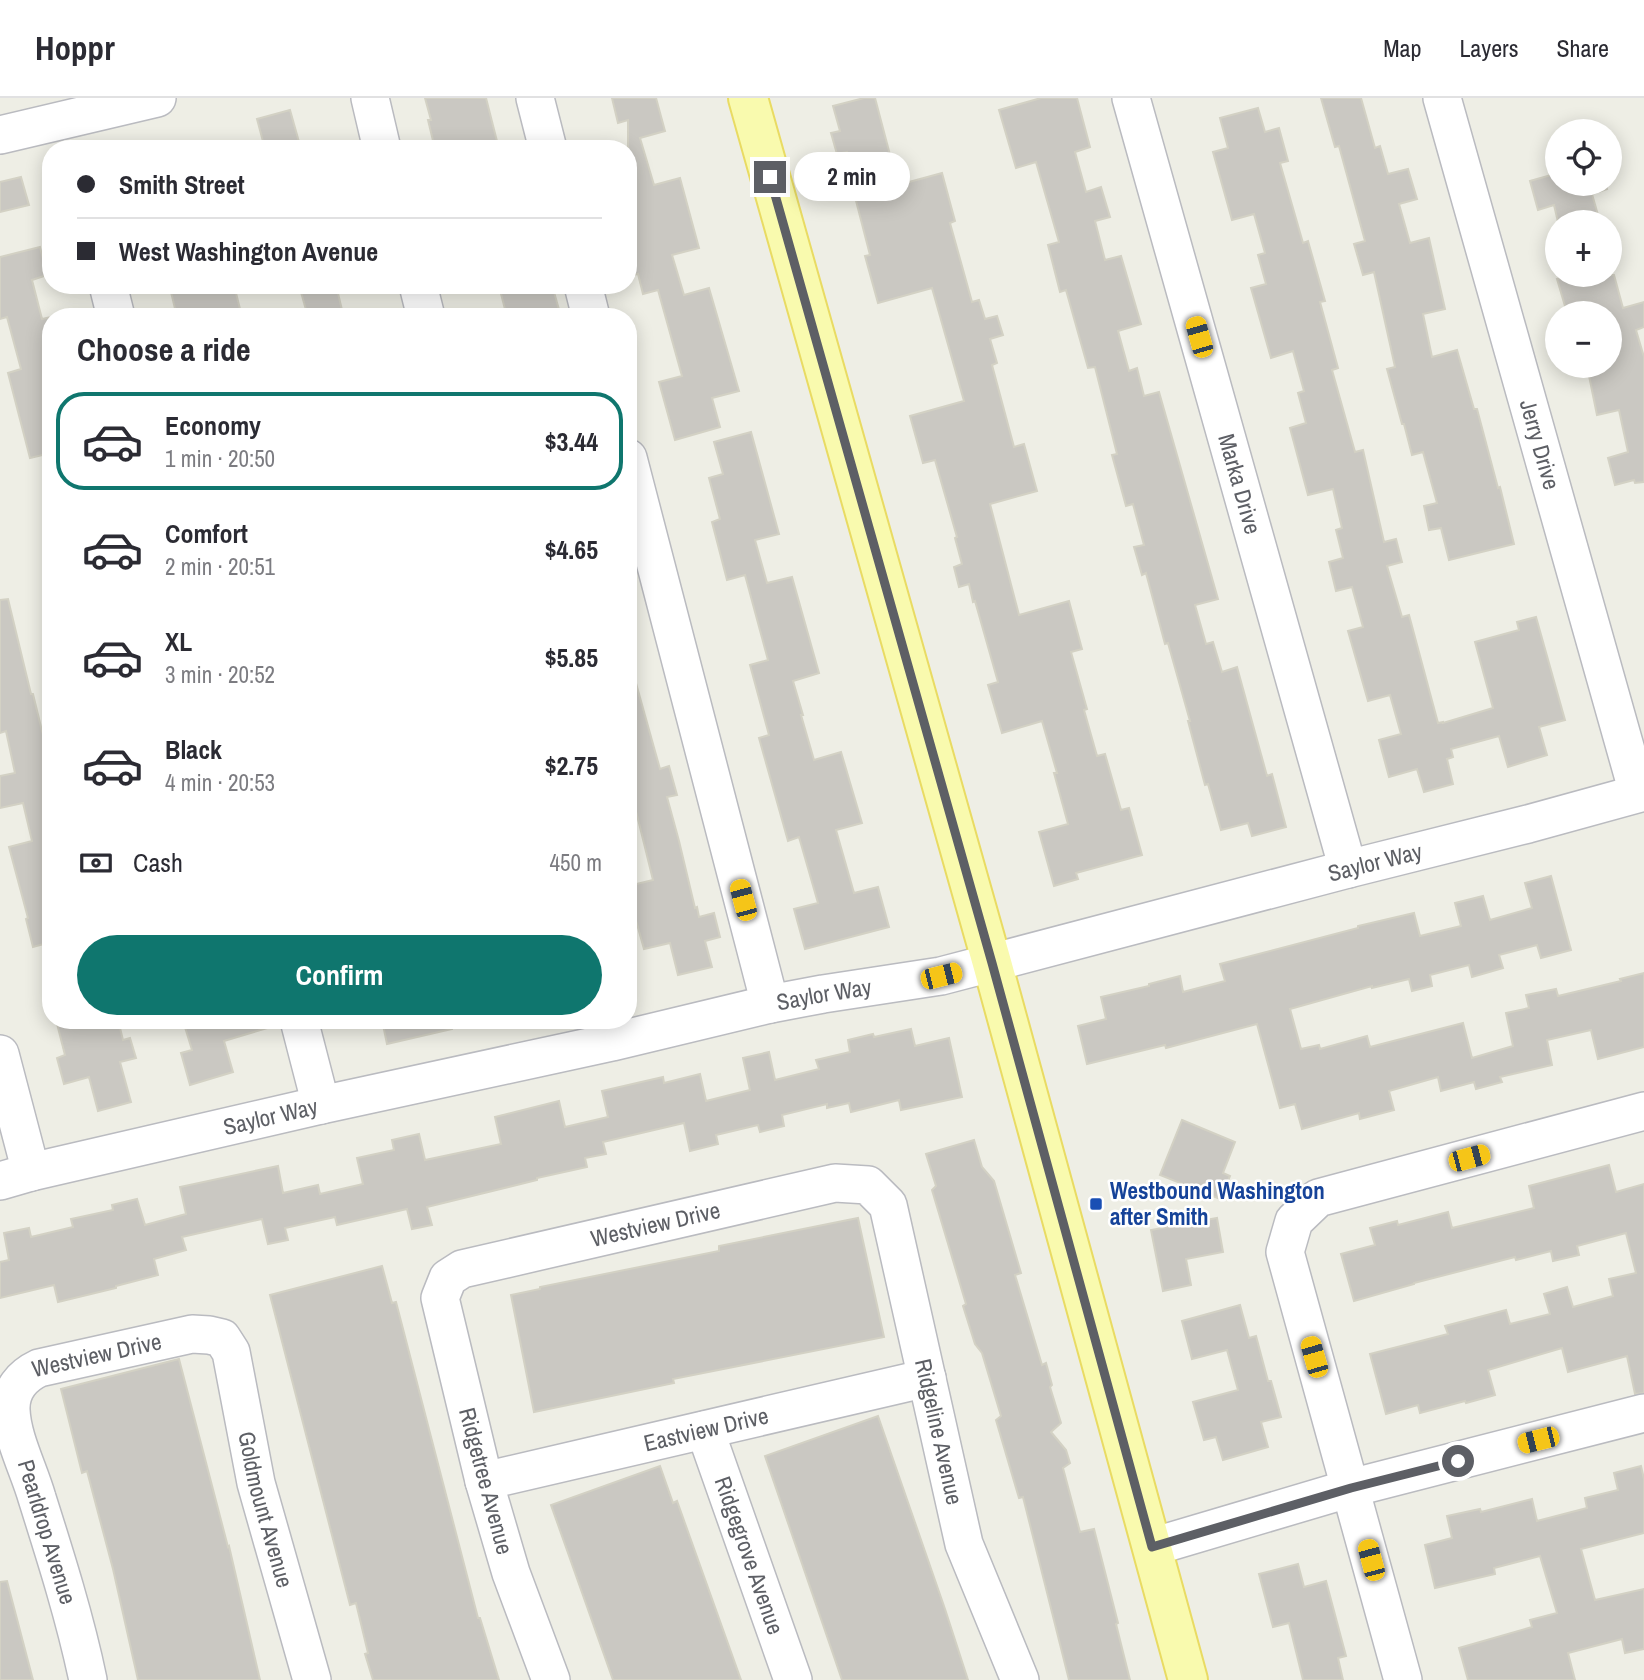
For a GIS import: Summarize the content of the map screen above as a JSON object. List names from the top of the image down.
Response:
{
  "streets": {
    "street": [
      "Jerry Drive",
      "Marka Drive",
      "Saylor Way",
      "Westview Drive",
      "Eastview Drive",
      "Ridgeline Avenue",
      "Ridgetree Avenue",
      "Goldmount Avenue",
      "Pearldrop Avenue",
      "Ridgegrove Avenue"
    ]
  },
  "crossings": [
    ["Jerry Drive", "Saylor Way"],
    ["Marka Drive", "Saylor Way"],
    ["Westview Drive", "Ridgeline Avenue"],
    ["Westview Drive", "Ridgetree Avenue"],
    ["Westview Drive", "Goldmount Avenue"],
    ["Westview Drive", "Pearldrop Avenue"],
    ["Eastview Drive", "Ridgeline Avenue"],
    ["Eastview Drive", "Ridgetree Avenue"],
    ["Eastview Drive", "Ridgegrove Avenue"]
  ],
  "places": {
    "transit": ["Westbound Washington after Smith"]
  },
  "page": {
    "header": "Hoppr",
    "nav": ["Map", "Layers", "Share"],
    "map_buttons": ["+", "−"],
    "banner": ["Smith Street", "West Washington Avenue"],
    "bubble": "2 min",
    "heading": "Choose a ride",
    "list": [
      {
        "name": "Economy",
        "note": "1 min · 20:50",
        "value": "$3.44"
      },
      {
        "name": "Comfort",
        "note": "2 min · 20:51",
        "value": "$4.65"
      },
      {
        "name": "XL",
        "note": "3 min · 20:52",
        "value": "$5.85"
      },
      {
        "name": "Black",
        "note": "4 min · 20:53",
        "value": "$2.75"
      }
    ],
    "pay": ["Cash", "450 m"],
    "buttons": "Confirm"
  }
}
